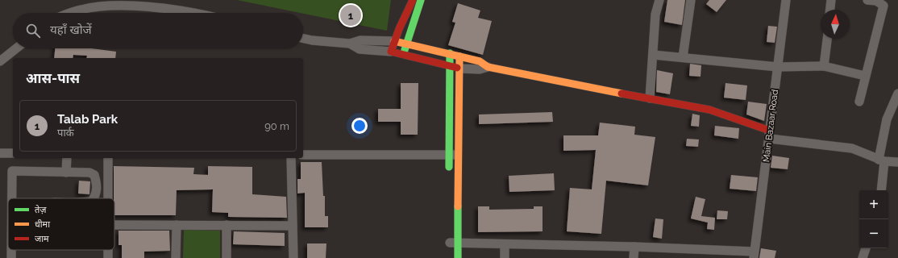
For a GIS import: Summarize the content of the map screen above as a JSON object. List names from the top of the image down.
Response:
{
  "streets": {
    "street": ["Main Bazaar Road"]
  },
  "legend": ["तेज़", "धीमा", "जाम"],
  "north": "top",
  "page": {
    "pins": "1",
    "search": "यहाँ खोजें",
    "heading": "आस-पास",
    "list": [
      {
        "mark": "1",
        "name": "Talab Park",
        "note": "पार्क",
        "value": "90 m"
      }
    ],
    "map_buttons": ["+", "−"]
  }
}
